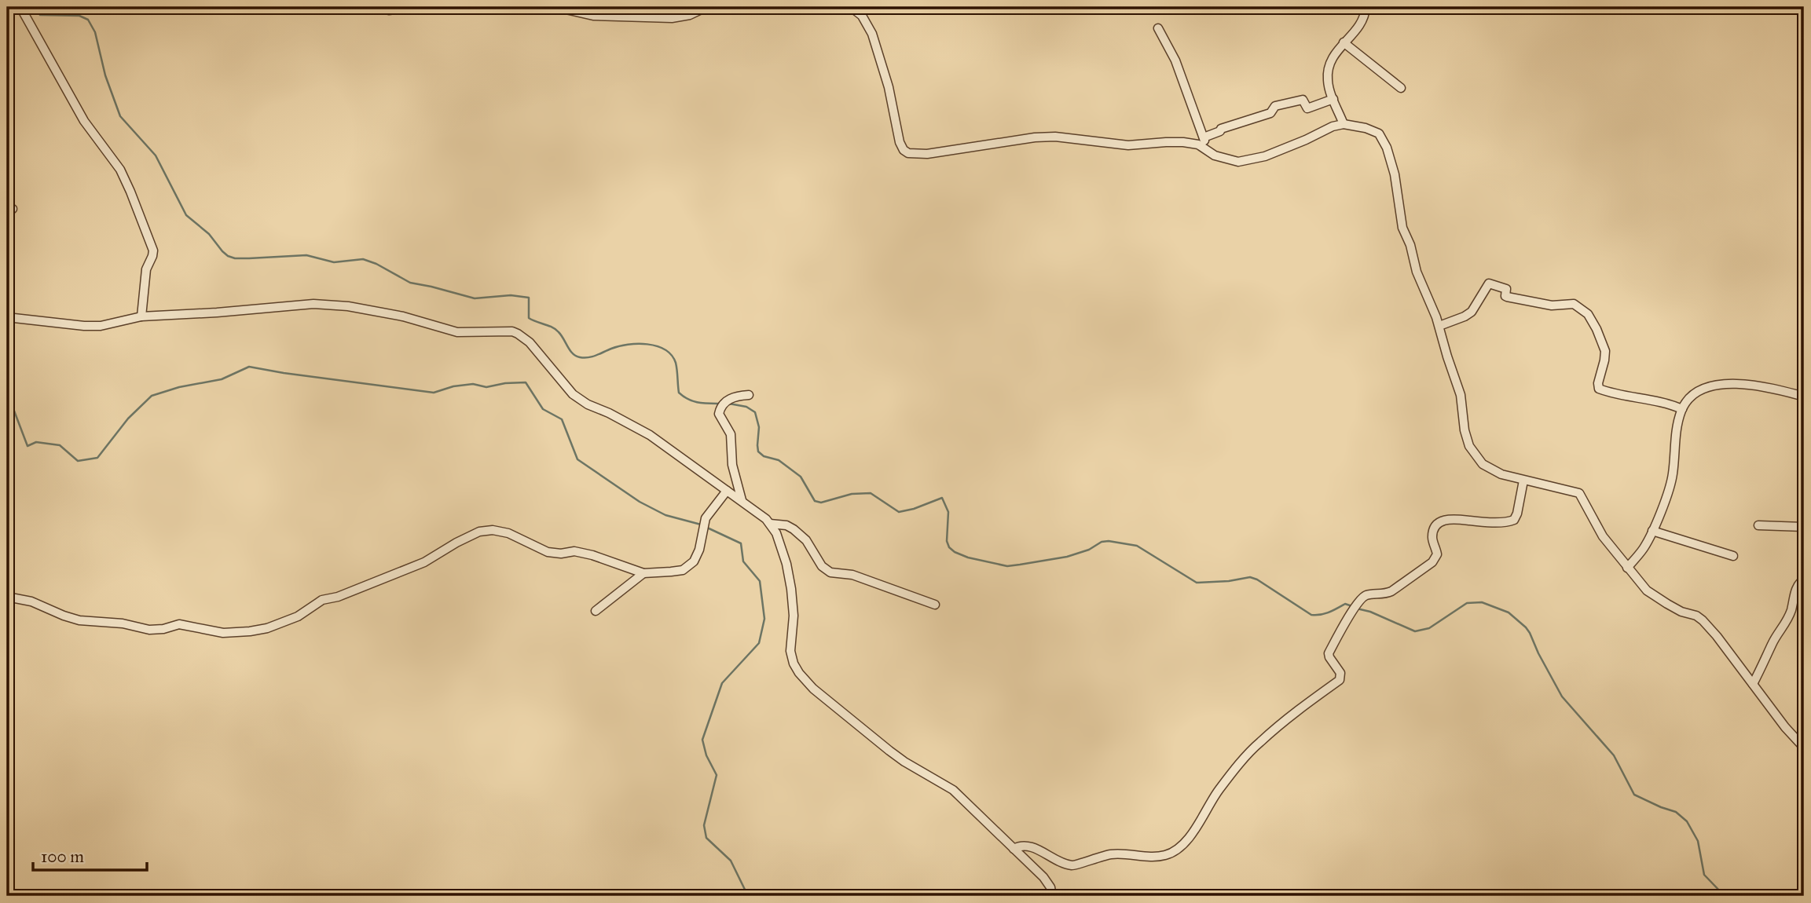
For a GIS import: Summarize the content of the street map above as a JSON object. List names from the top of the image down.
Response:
{
  "scale_bar": "100 m"
}
